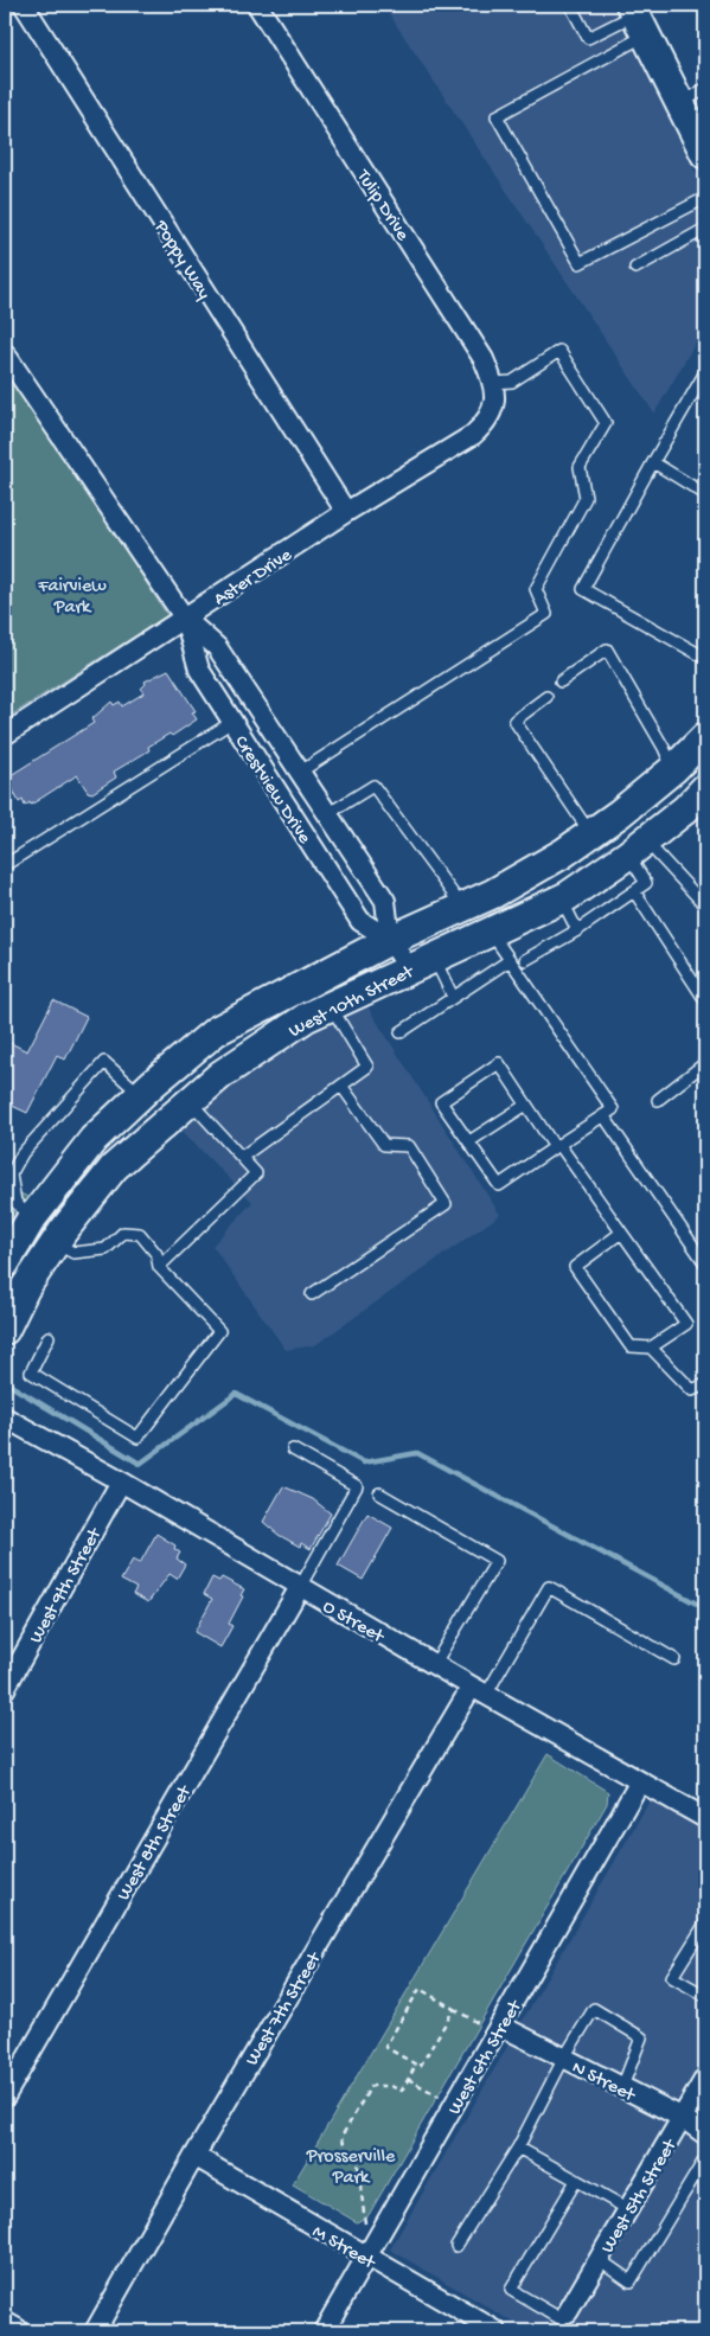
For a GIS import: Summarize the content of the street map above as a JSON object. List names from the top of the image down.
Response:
{
  "streets": {
    "main road": ["West 10th Street"],
    "street": [
      "Tulip Drive",
      "Poppy Way",
      "Aster Drive",
      "Crestview Drive",
      "West 9th Street",
      "O Street",
      "West 8th Street",
      "West 7th Street",
      "West 6th Street",
      "N Street",
      "West 5th Street",
      "M Street"
    ]
  },
  "crossings": [
    ["Tulip Drive", "Aster Drive"],
    ["Poppy Way", "Aster Drive"],
    ["Aster Drive", "Crestview Drive"],
    ["Crestview Drive", "West 10th Street"],
    ["West 9th Street", "O Street"],
    ["O Street", "West 8th Street"],
    ["O Street", "West 7th Street"],
    ["O Street", "West 6th Street"],
    ["West 7th Street", "M Street"],
    ["West 6th Street", "N Street"],
    ["West 6th Street", "M Street"],
    ["N Street", "West 5th Street"]
  ],
  "parks": ["Fairview Park", "Prosserville Park"]
}
